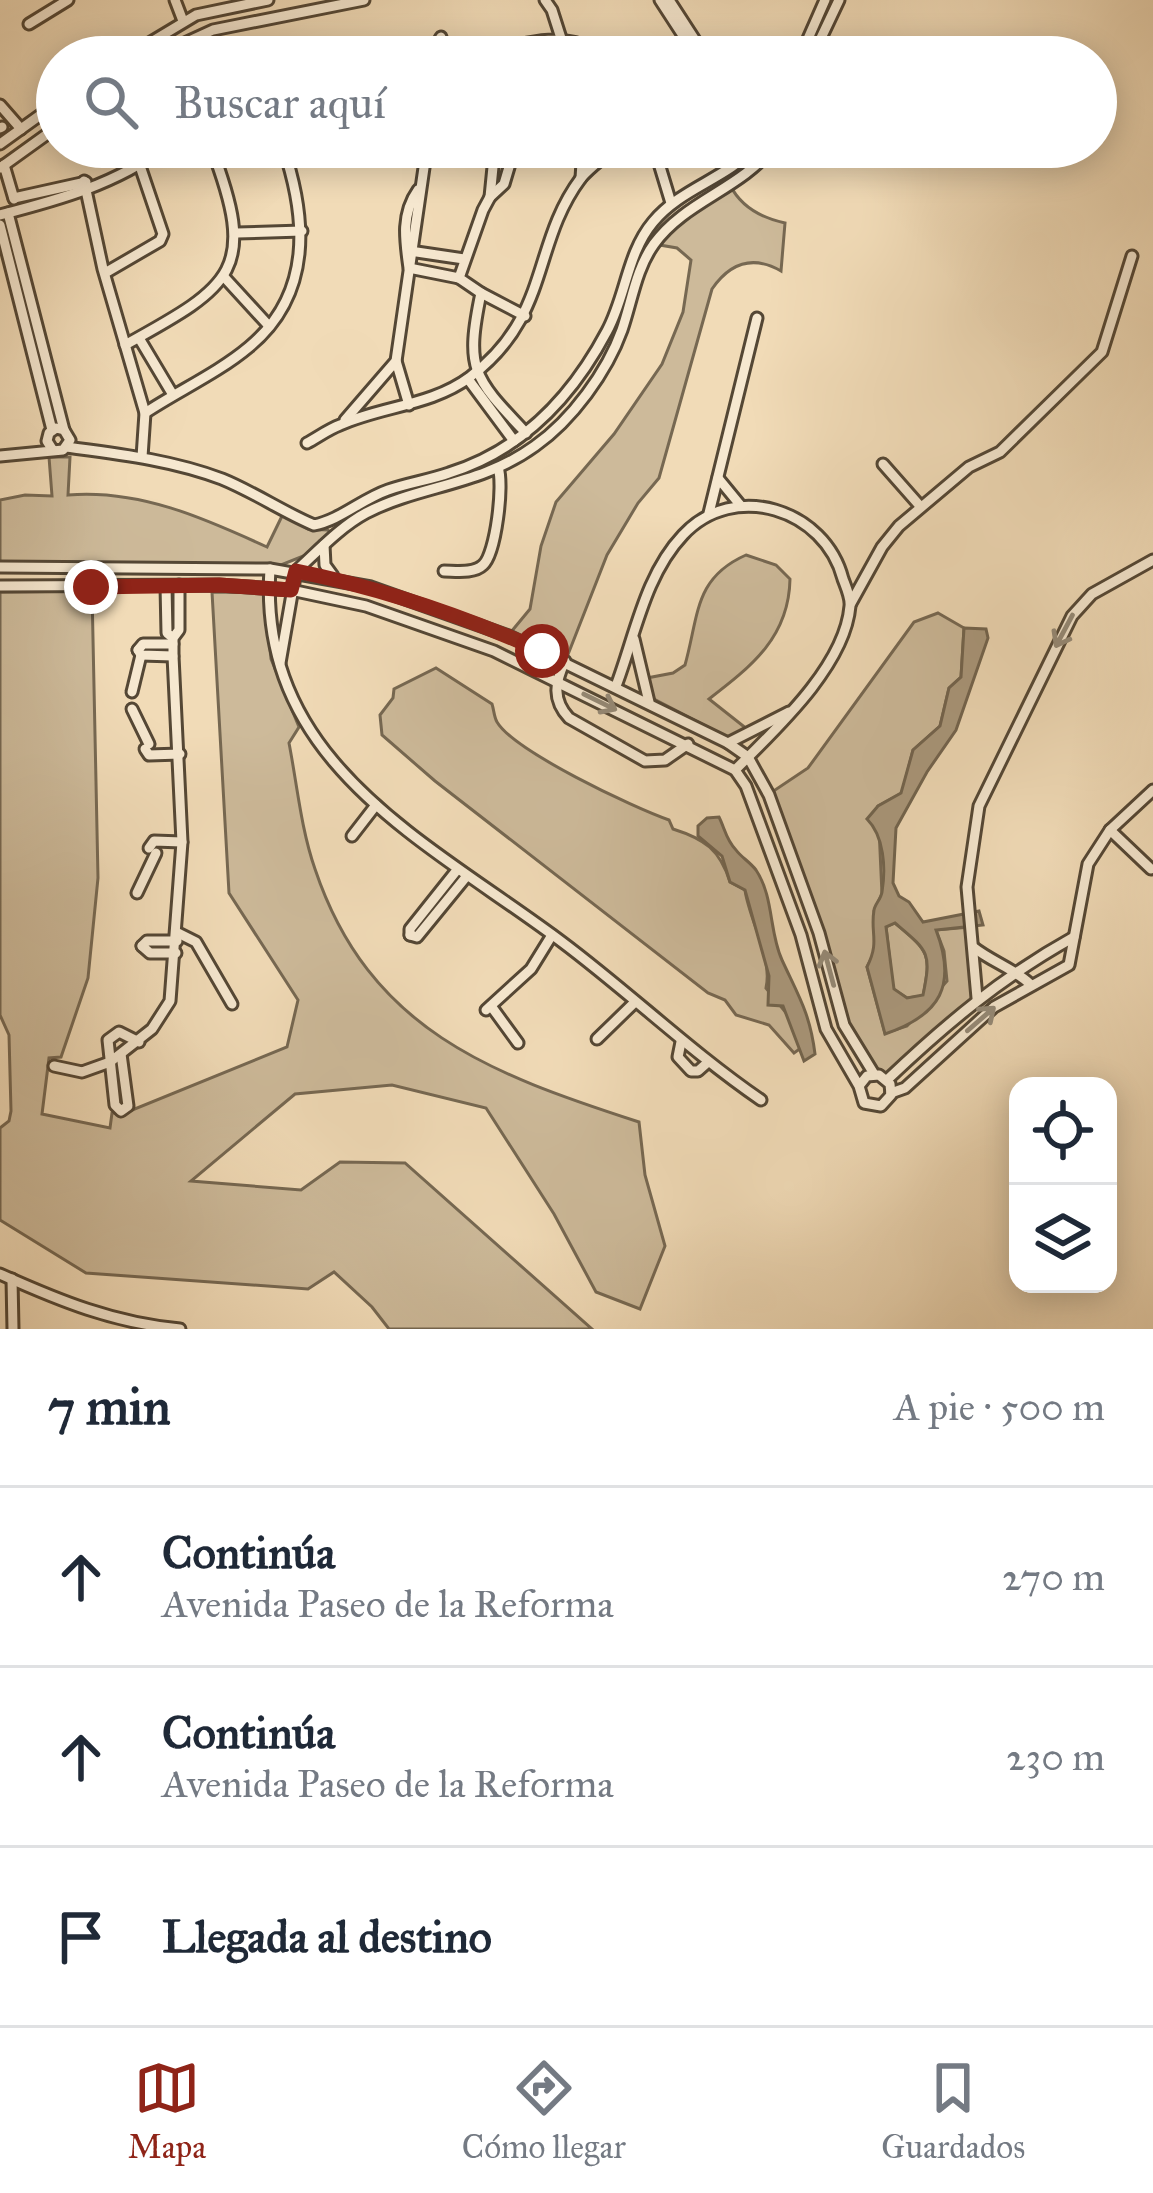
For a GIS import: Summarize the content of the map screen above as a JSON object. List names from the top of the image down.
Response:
{
  "page": {
    "search": "Buscar aquí",
    "heading": ["7 min", "A pie · 500 m"],
    "list": [
      ["Continúa", "Avenida Paseo de la Reforma", "270 m"],
      ["Continúa", "Avenida Paseo de la Reforma", "230 m"],
      "Llegada al destino"
    ],
    "nav": ["Mapa", "Cómo llegar", "Guardados"]
  }
}
